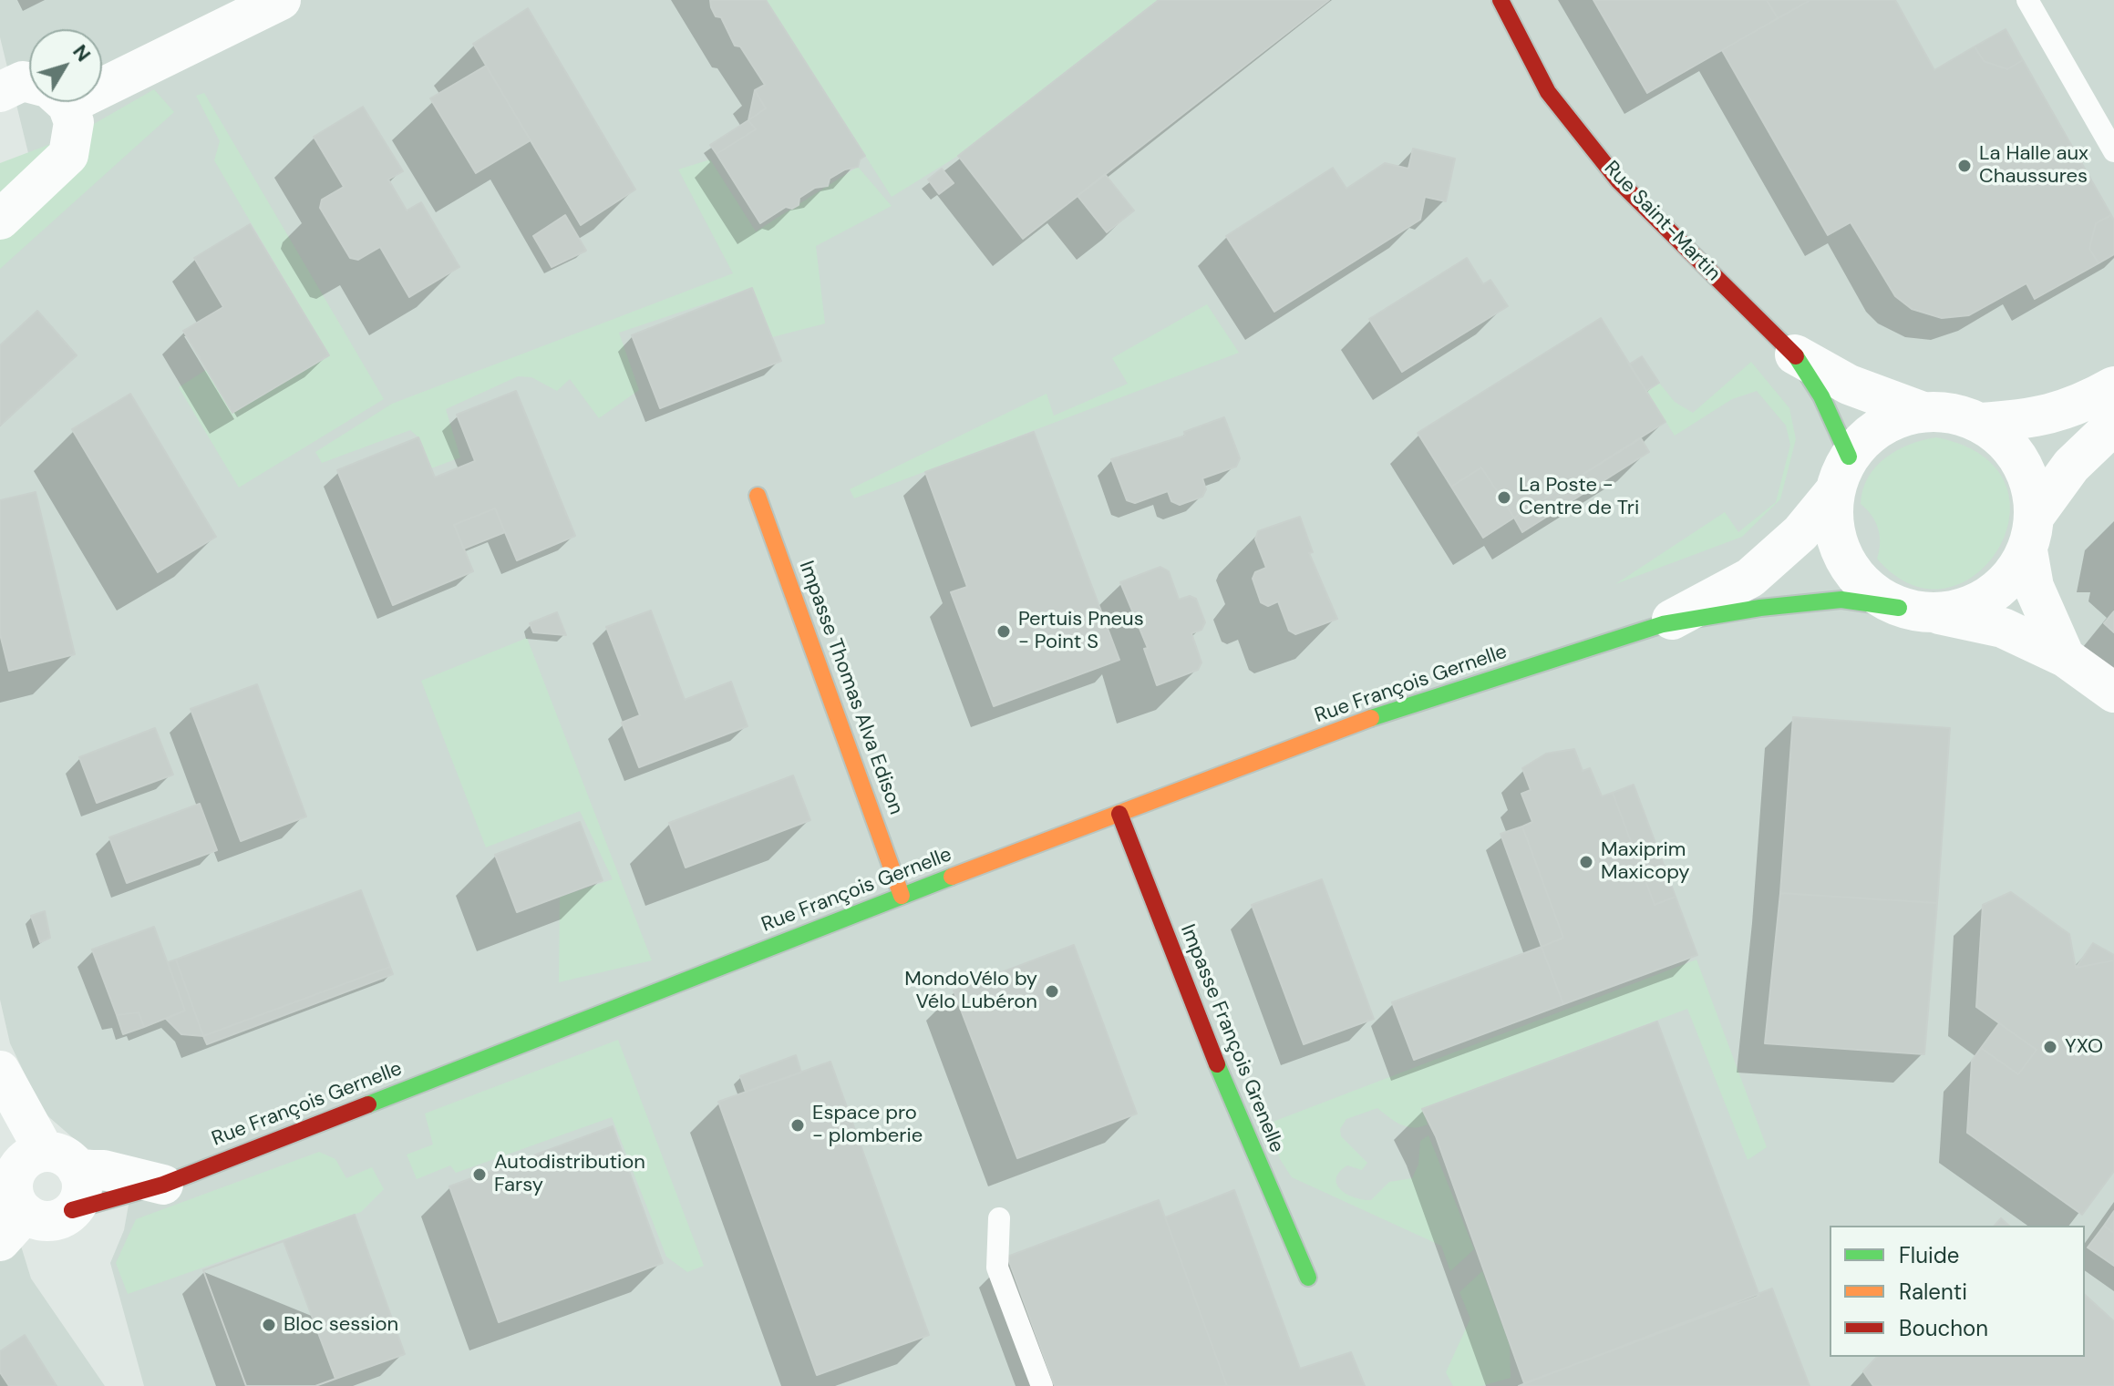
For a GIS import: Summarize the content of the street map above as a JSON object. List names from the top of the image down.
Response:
{
  "streets": {
    "street": [
      "Rue Saint-Martin",
      "Rue François Gernelle",
      "Impasse Thomas Alva Edison",
      "Impasse François Grenelle"
    ]
  },
  "crossings": [
    ["Rue Saint-Martin", "Rue François Gernelle"],
    ["Rue François Gernelle", "Impasse Thomas Alva Edison"],
    ["Rue François Gernelle", "Impasse François Grenelle"]
  ],
  "places": [
    "La Halle aux Chaussures",
    "La Poste - Centre de Tri",
    "Pertuis Pneus - Point S",
    "Maxiprim Maxicopy",
    "MondoVélo by Vélo Lubéron",
    "YXO",
    "Espace pro - plomberie",
    "Autodistribution Farsy",
    "Bloc session"
  ],
  "legend": ["Fluide", "Ralenti", "Bouchon"],
  "north": "top right"
}
